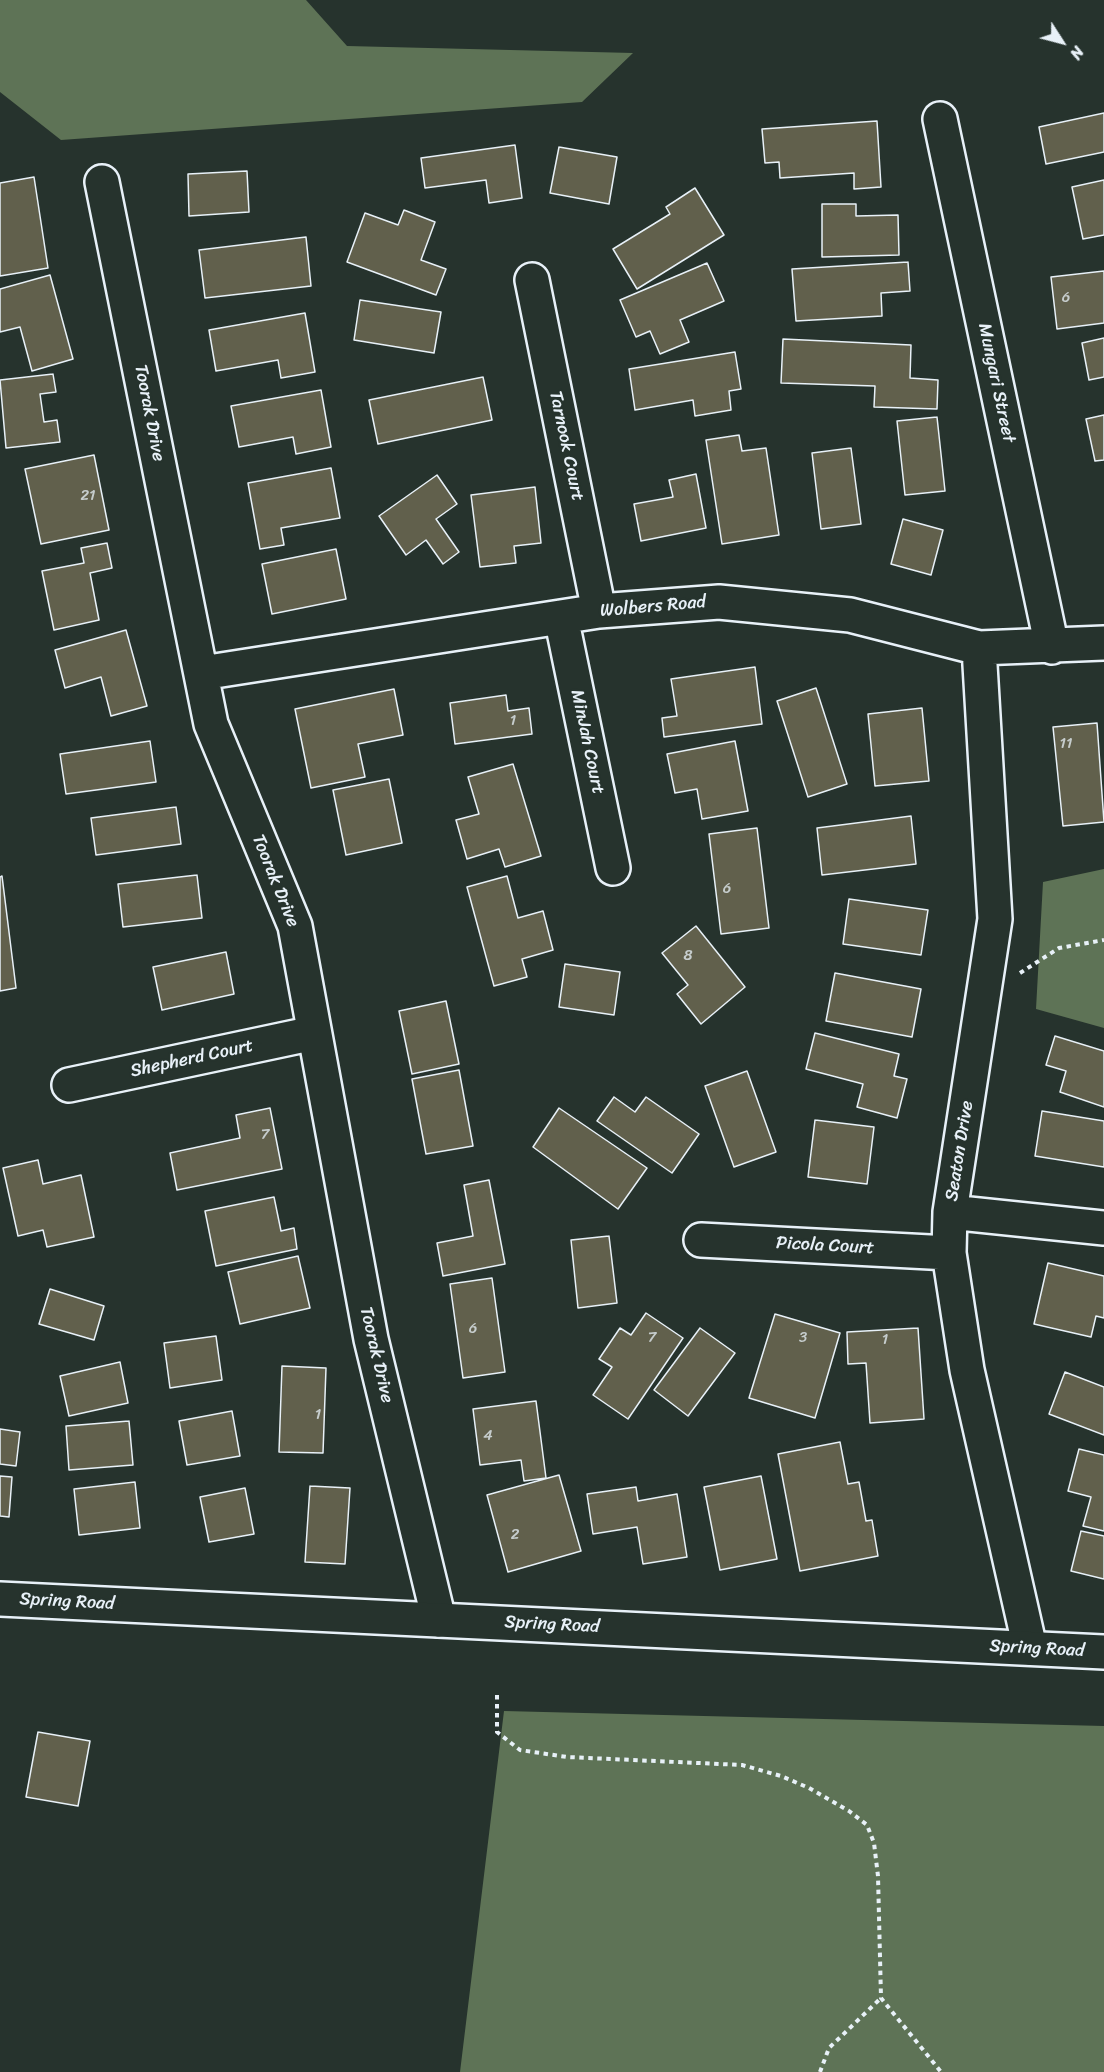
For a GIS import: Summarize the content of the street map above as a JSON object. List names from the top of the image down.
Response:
{
  "streets": {
    "street": [
      "Mungari Street",
      "Toorak Drive",
      "Tarnook Court",
      "Wolbers Road",
      "MinJah Court",
      "Shepherd Court",
      "Seaton Drive",
      "Picola Court",
      "Spring Road"
    ]
  },
  "crossings": [
    ["Mungari Street", "Wolbers Road"],
    ["Toorak Drive", "Wolbers Road"],
    ["Toorak Drive", "Shepherd Court"],
    ["Toorak Drive", "Spring Road"],
    ["Tarnook Court", "Wolbers Road"],
    ["Wolbers Road", "MinJah Court"],
    ["Wolbers Road", "Seaton Drive"],
    ["Seaton Drive", "Picola Court"],
    ["Seaton Drive", "Spring Road"]
  ],
  "house_numbers": [
    "6",
    "21",
    "1",
    "11",
    "6",
    "8",
    "7",
    "6",
    "7",
    "3",
    "1",
    "1",
    "4",
    "2"
  ],
  "north": "bottom right"
}
